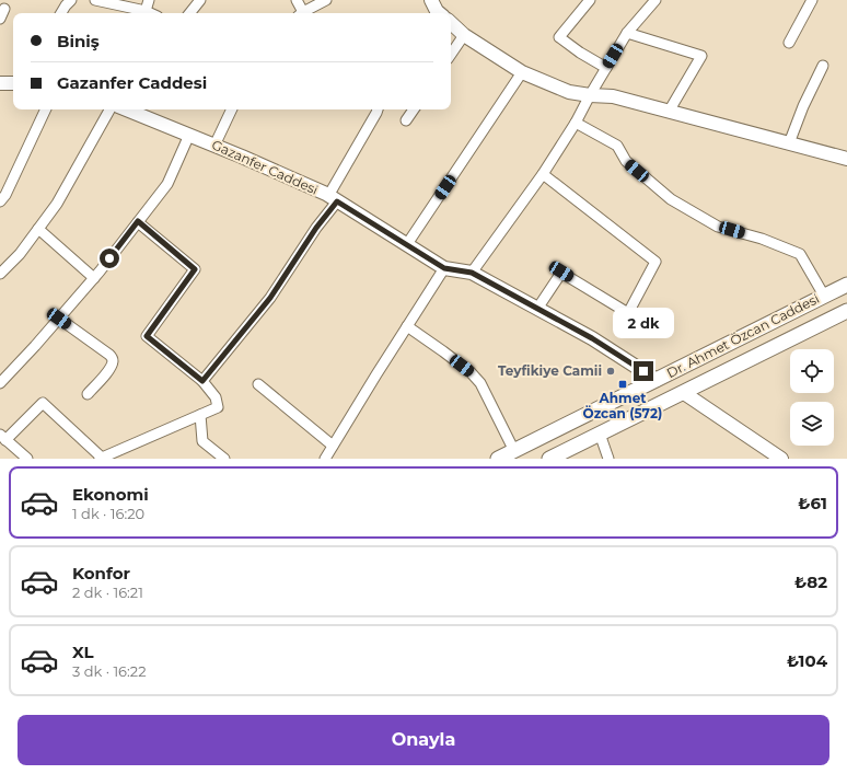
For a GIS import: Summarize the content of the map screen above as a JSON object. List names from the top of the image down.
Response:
{
  "streets": {
    "main road": ["Dr. Ahmet Özcan Caddesi"],
    "street": ["Gazanfer Caddesi"]
  },
  "crossings": [
    ["Gazanfer Caddesi", "Dr. Ahmet Özcan Caddesi"]
  ],
  "places": {
    "other": ["Teyfikiye Camii"],
    "transit": ["Ahmet Özcan (572)"]
  },
  "page": {
    "banner": ["Biniş", "Gazanfer Caddesi"],
    "bubble": "2 dk",
    "list": [
      {
        "name": "Ekonomi",
        "note": "1 dk · 16:20",
        "value": "₺61"
      },
      {
        "name": "Konfor",
        "note": "2 dk · 16:21",
        "value": "₺82"
      },
      {
        "name": "XL",
        "note": "3 dk · 16:22",
        "value": "₺104"
      }
    ],
    "buttons": "Onayla"
  }
}
